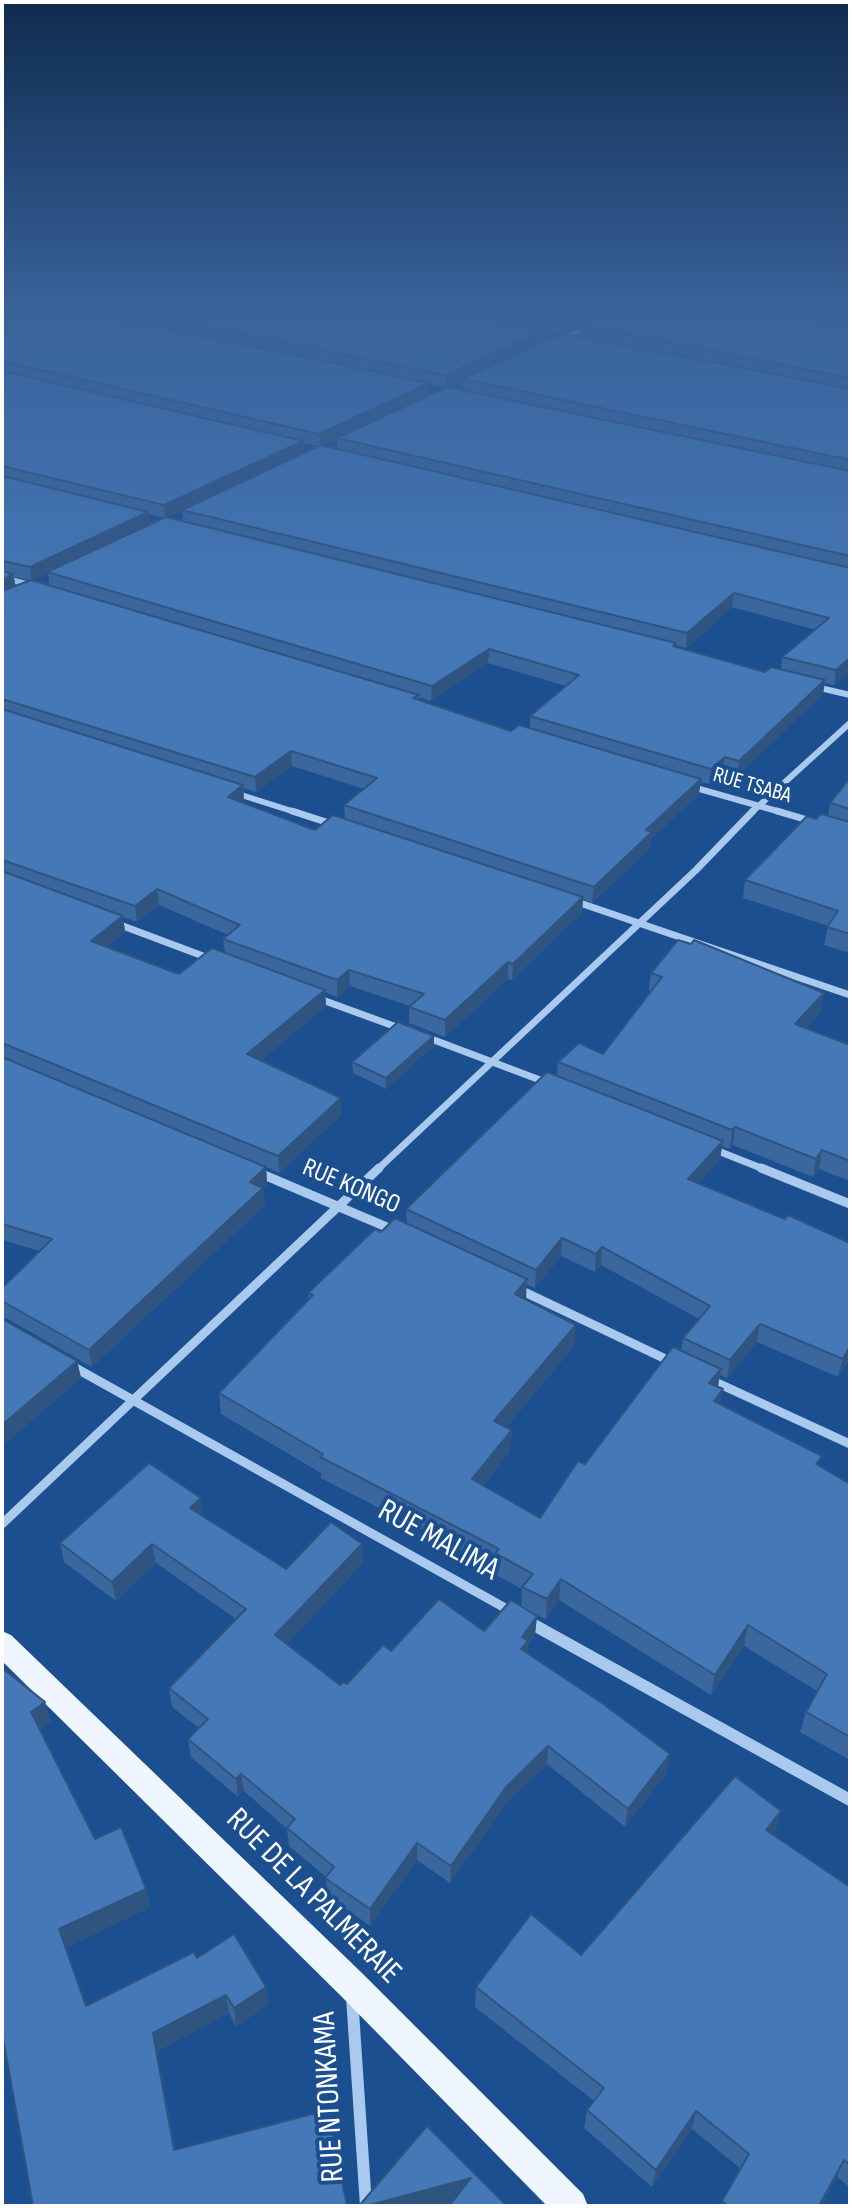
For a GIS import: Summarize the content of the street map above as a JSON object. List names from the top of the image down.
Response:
{
  "streets": {
    "main road": ["RUE DE LA PALMERAIE"],
    "street": [
      "RUE TSABA",
      "RUE KONGO",
      "RUE MALIMA",
      "RUE NTONKAMA"
    ]
  },
  "crossings": [
    ["RUE DE LA PALMERAIE", "RUE NTONKAMA"]
  ]
}
